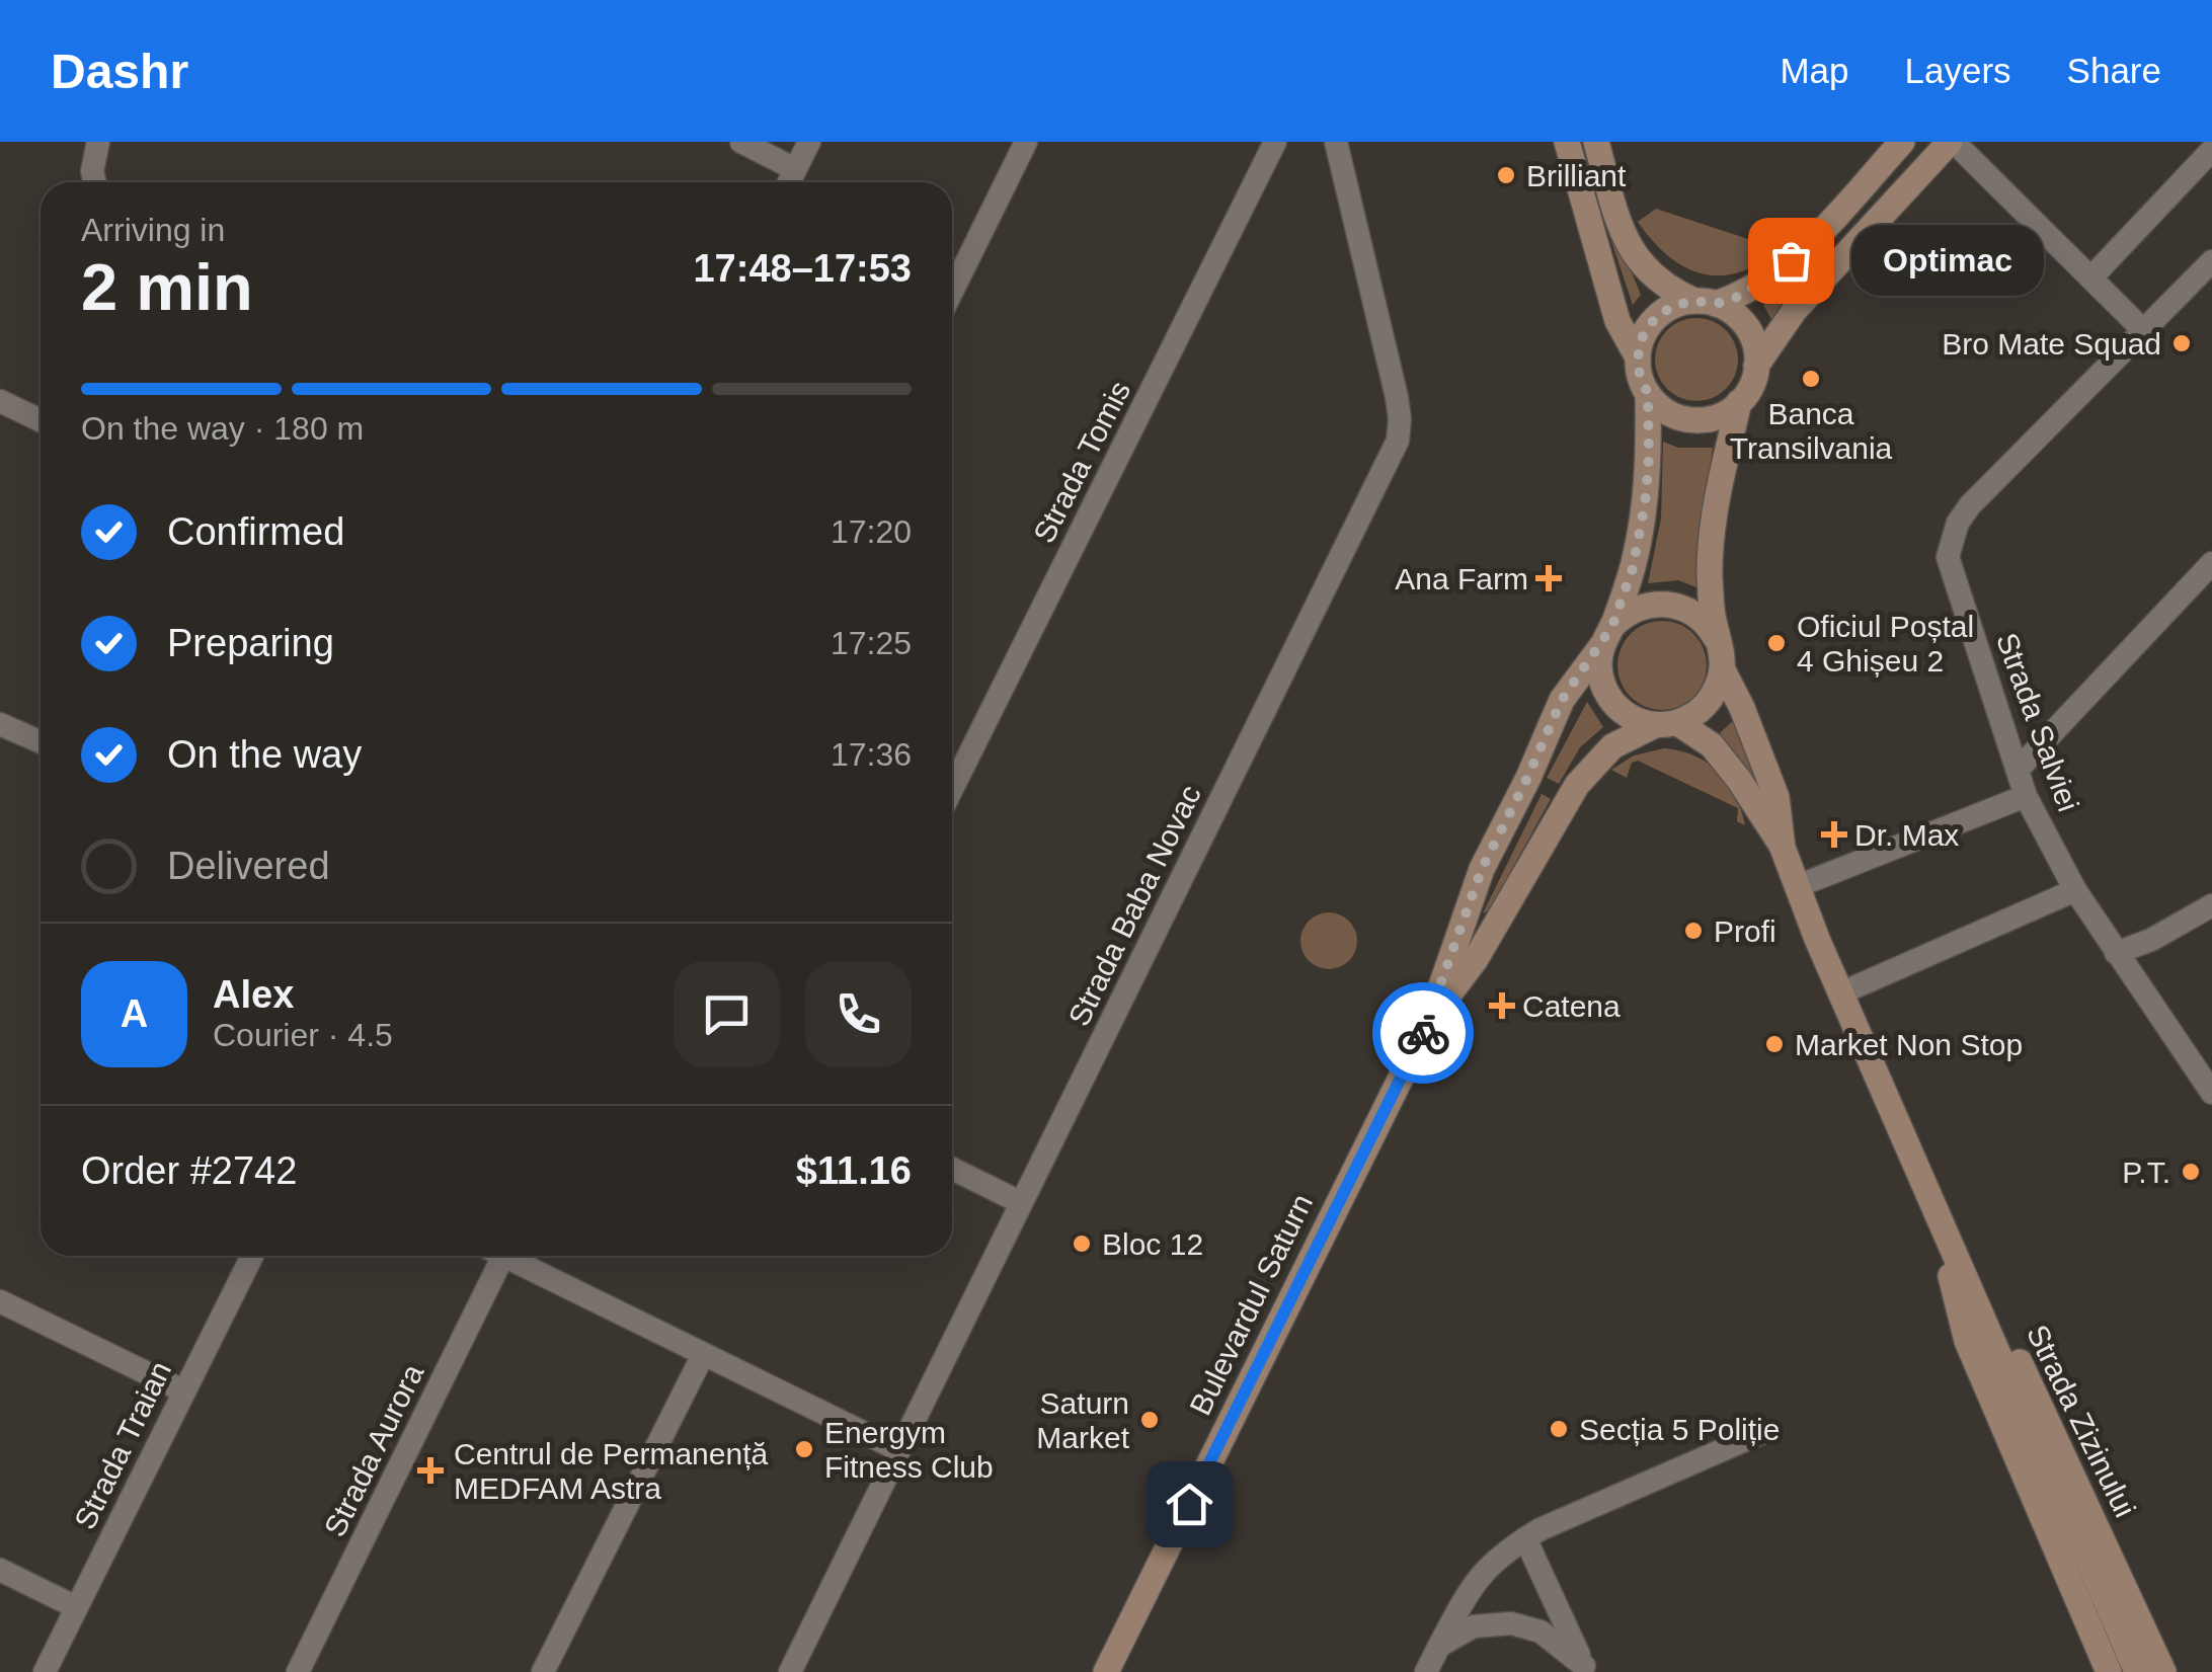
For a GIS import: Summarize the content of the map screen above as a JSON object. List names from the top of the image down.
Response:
{
  "streets": {
    "main road": ["Bulevardul Saturn", "Strada Zizinului"],
    "street": [
      "Strada Tomis",
      "Strada Salviei",
      "Strada Baba Novac",
      "Strada Traian",
      "Strada Aurora"
    ]
  },
  "crossings": [
    ["Bulevardul Saturn", "Strada Zizinului"]
  ],
  "places": {
    "other": [
      "Brilliant",
      "Optimac",
      "Bro Mate Squad",
      "Banca Transilvania",
      "Oficiul Poștal 4 Ghișeu 2",
      "Profi",
      "Market Non Stop",
      "P.T.",
      "Bloc 12",
      "Saturn Market",
      "Secția 5 Poliție",
      "Energym Fitness Club"
    ],
    "health": [
      "Ana Farm",
      "Dr. Max",
      "Catena",
      "Centrul de Permanență MEDFAM Astra"
    ]
  },
  "page": {
    "header": "Dashr",
    "nav": ["Map", "Layers", "Share"],
    "heading": ["2 min", "Arriving in", "17:48–17:53"],
    "panel": [
      "Alex",
      "Courier · 4.5",
      "Order #2742",
      "$11.16"
    ],
    "bubble": "Optimac",
    "bar": "On the way · 180 m",
    "list": [
      ["Confirmed", "17:20"],
      ["Preparing", "17:25"],
      ["On the way", "17:36"],
      "Delivered"
    ],
    "round": "A"
  }
}
